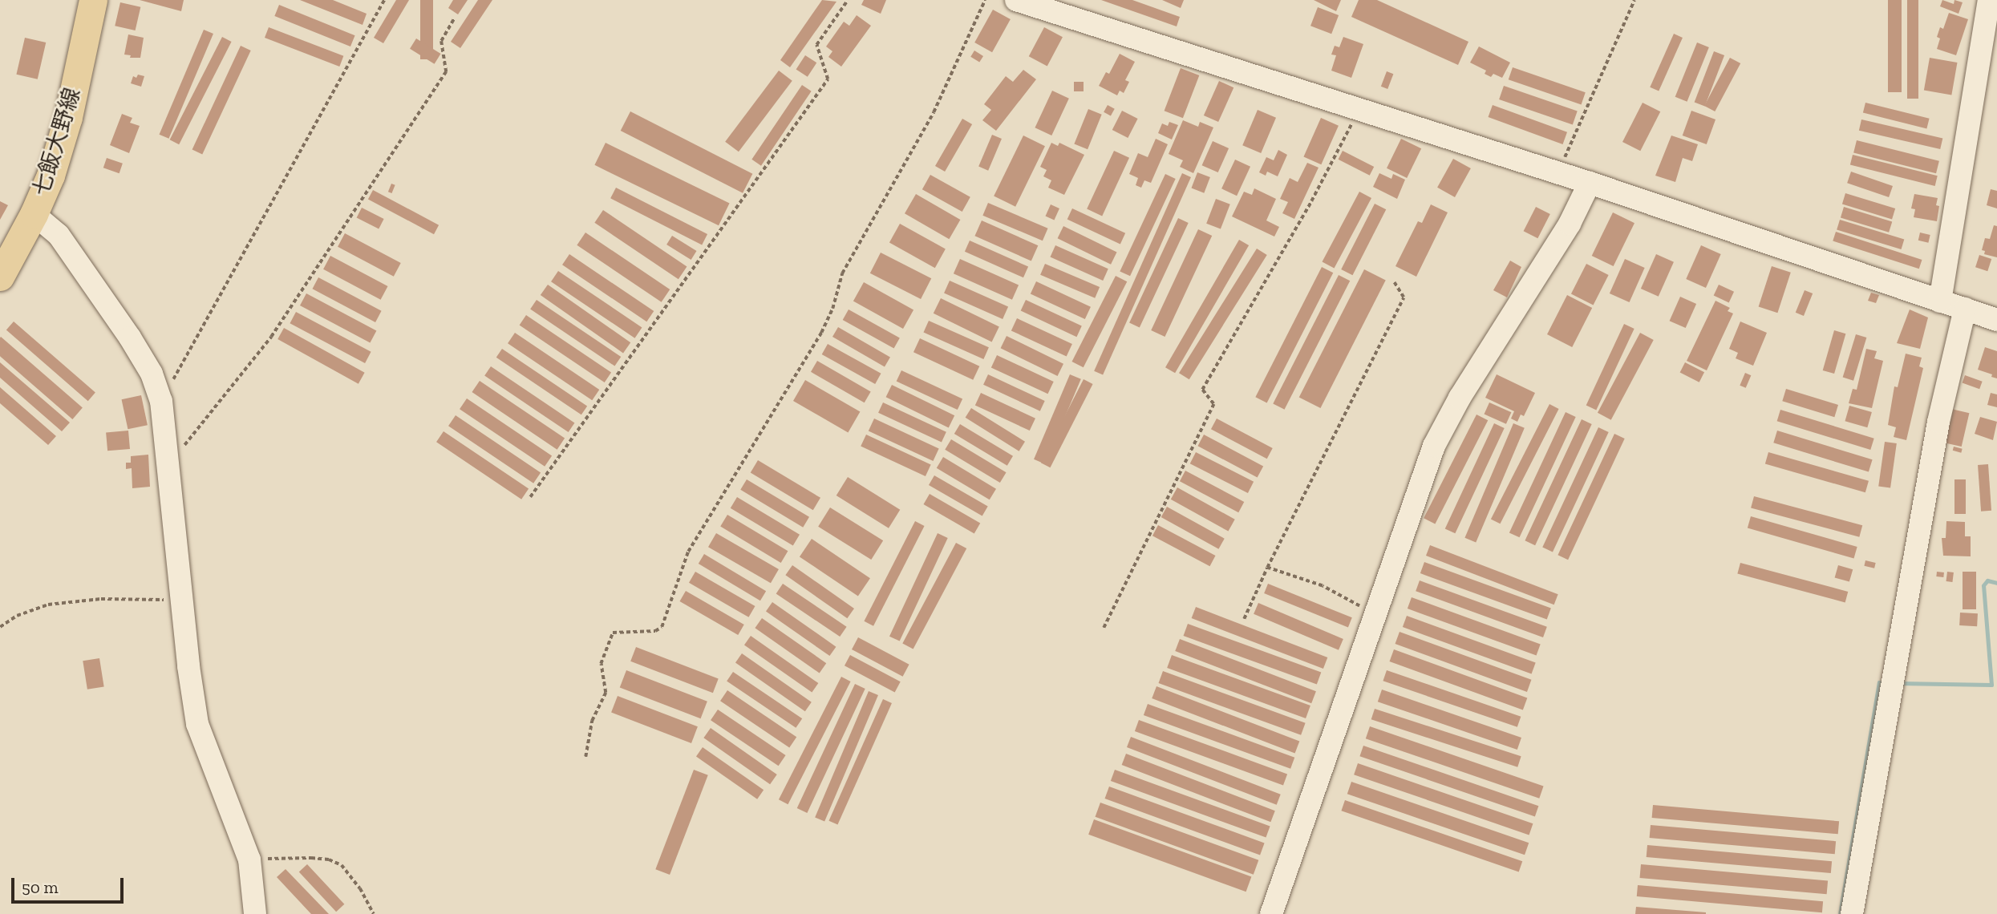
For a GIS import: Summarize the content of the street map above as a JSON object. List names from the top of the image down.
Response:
{
  "streets": {
    "main road": ["七飯大野線"]
  },
  "scale_bar": "50 m"
}
